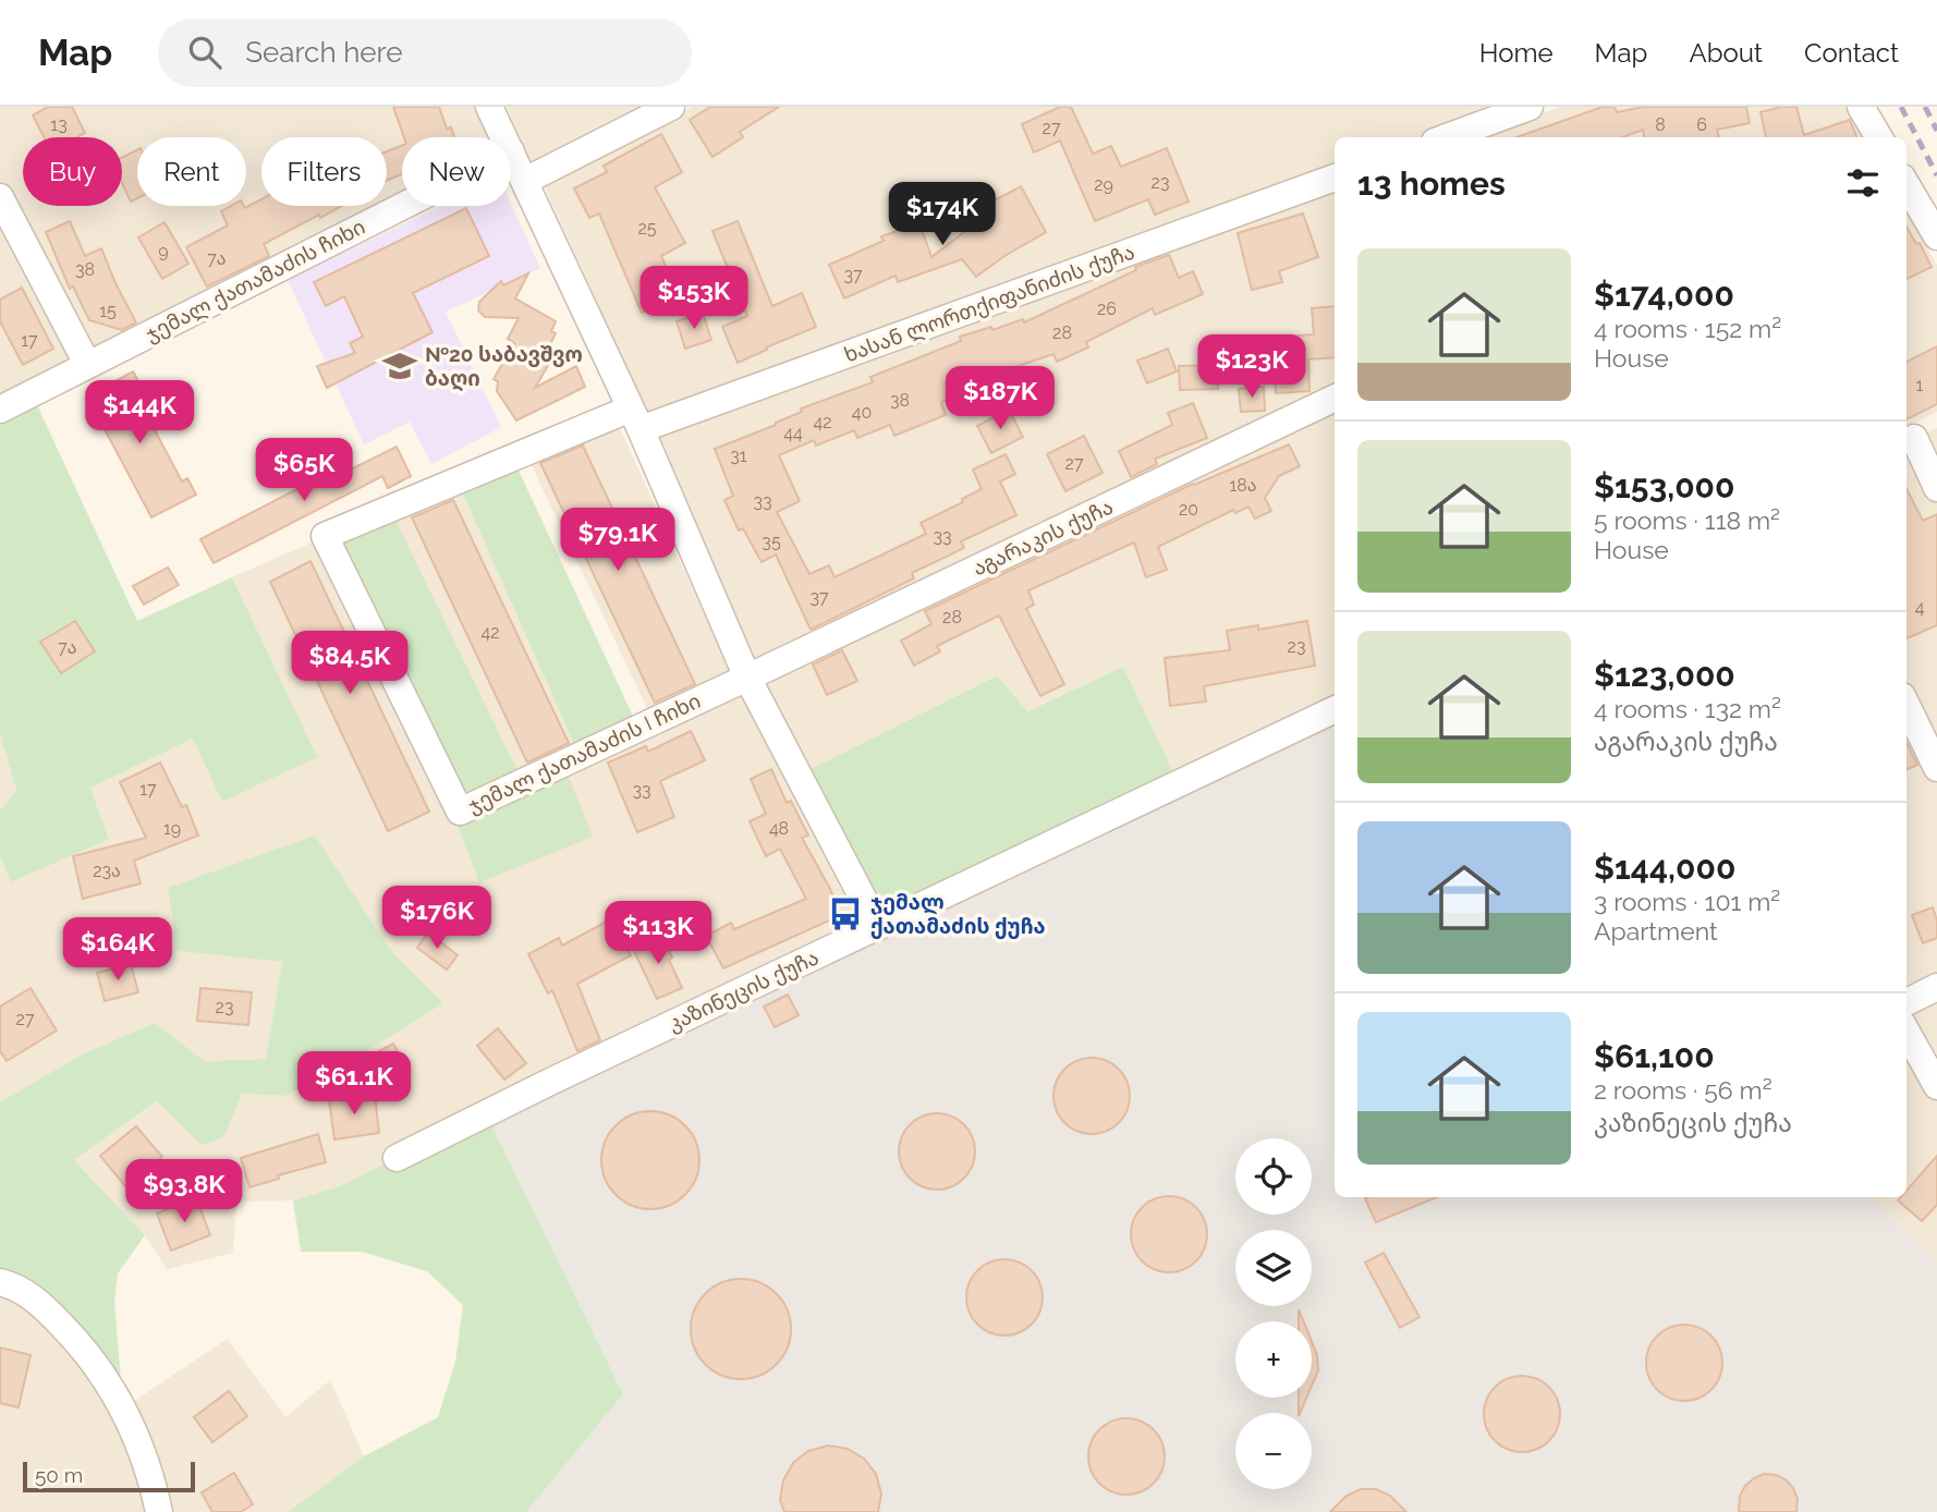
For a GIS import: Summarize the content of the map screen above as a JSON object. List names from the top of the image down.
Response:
{
  "streets": {
    "street": [
      "ჯემალ ქათამაძის ჩიხი",
      "ხასან ლორთქიფანიძის ქუჩა",
      "აგარაკის ქუჩა",
      "ჯემალ ქათამაძის I ჩიხი",
      "კაზინეცის ქუჩა"
    ]
  },
  "crossings": [
    ["ხასან ლორთქიფანიძის ქუჩა", "ჯემალ ქათამაძის I ჩიხი"],
    ["აგარაკის ქუჩა", "ჯემალ ქათამაძის I ჩიხი"]
  ],
  "places": {
    "school or university": ["№20 საბავშვო ბაღი"],
    "bus stop": ["ჯემალ ქათამაძის ქუჩა"]
  },
  "house_numbers": [
    "13",
    "8",
    "6",
    "27",
    "23",
    "29",
    "25",
    "9",
    "7ა",
    "38",
    "37",
    "26",
    "15",
    "28",
    "17",
    "1",
    "38",
    "40",
    "42",
    "44",
    "31",
    "27",
    "18ა",
    "33",
    "20",
    "33",
    "35",
    "37",
    "4",
    "28",
    "42",
    "23",
    "7ა",
    "17",
    "33",
    "19",
    "48",
    "23ა",
    "23",
    "27"
  ],
  "scale_bar": "50 m",
  "page": {
    "header": "Map",
    "search": "Search here",
    "nav": [
      "Home",
      "Map",
      "About",
      "Contact"
    ],
    "chip": [
      "Buy",
      "Rent",
      "Filters",
      "New"
    ],
    "heading": "13 homes",
    "price": [
      "$174K",
      "$153K",
      "$123K",
      "$187K",
      "$144K",
      "$65K",
      "$79.1K",
      "$84.5K",
      "$176K",
      "$113K",
      "$164K",
      "$61.1K",
      "$93.8K"
    ],
    "list": [
      {
        "name": "$174,000",
        "note": "4 rooms · 152 m² · House"
      },
      {
        "name": "$153,000",
        "note": "5 rooms · 118 m² · House"
      },
      {
        "name": "$123,000",
        "note": "4 rooms · 132 m² · აგარაკის ქუჩა"
      },
      {
        "name": "$144,000",
        "note": "3 rooms · 101 m² · Apartment"
      },
      {
        "name": "$61,100",
        "note": "2 rooms · 56 m² · კაზინეცის ქუჩა"
      }
    ],
    "map_buttons": ["+", "−"],
    "scale": "50 m"
  }
}
